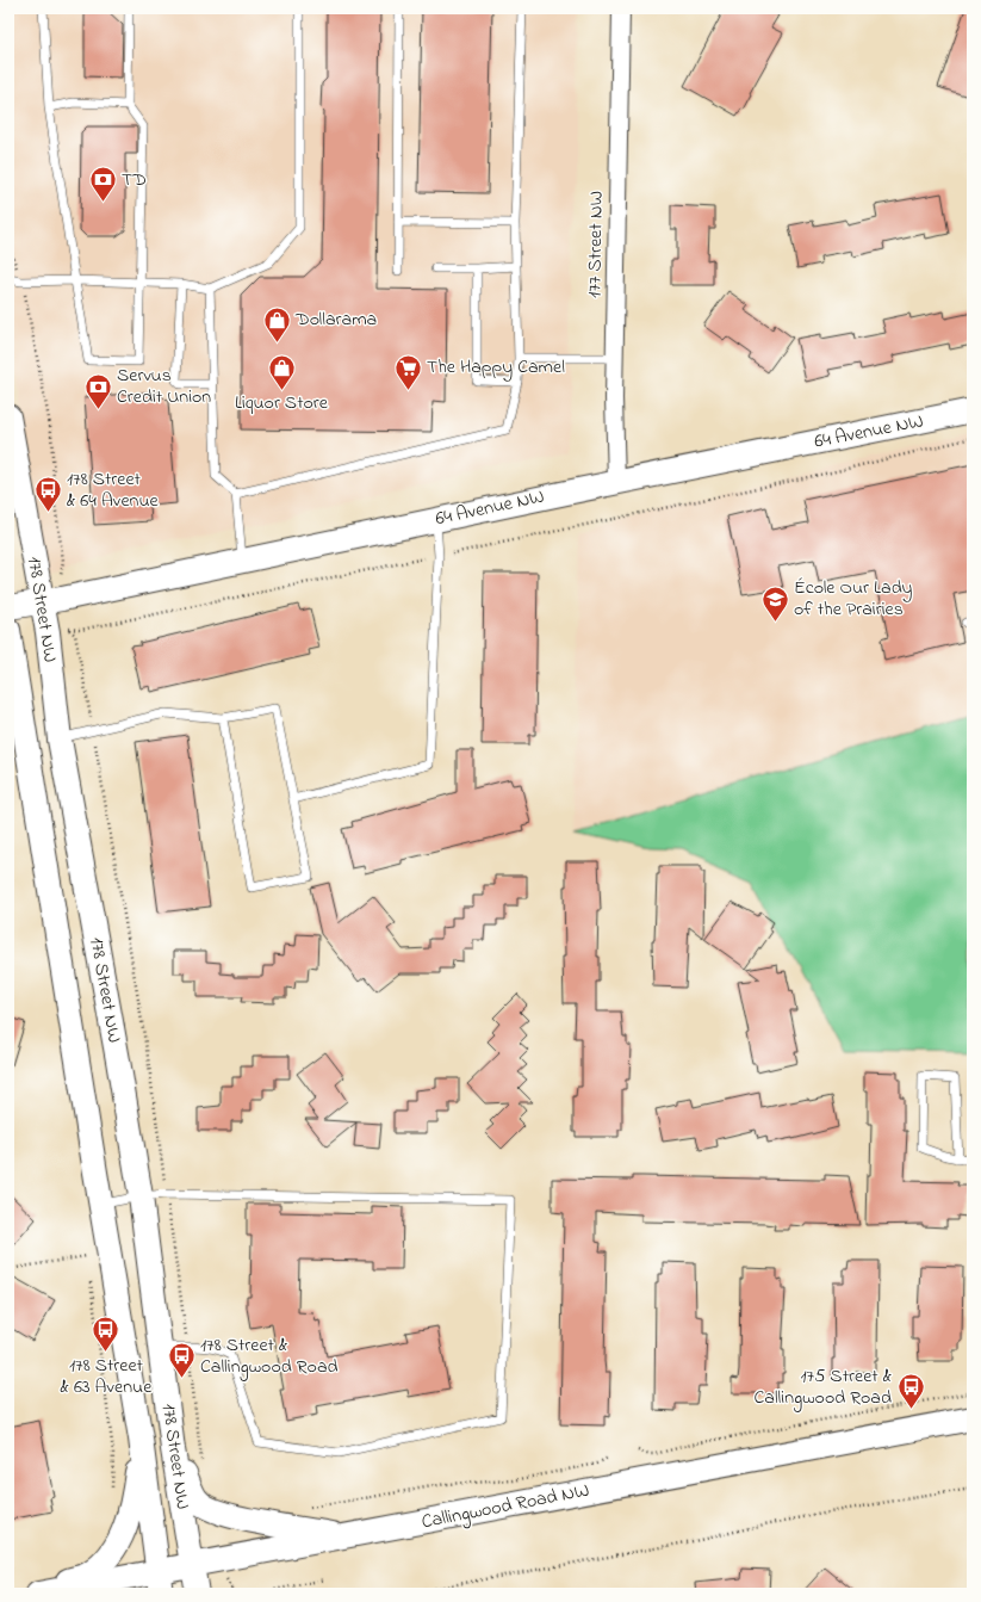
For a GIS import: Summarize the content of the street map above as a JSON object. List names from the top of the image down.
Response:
{
  "streets": {
    "main road": ["64 Avenue NW", "178 Street NW", "Callingwood Road NW"],
    "street": ["177 Street NW"]
  },
  "crossings": [
    ["177 Street NW", "64 Avenue NW"],
    ["64 Avenue NW", "178 Street NW"],
    ["178 Street NW", "Callingwood Road NW"]
  ],
  "places": {
    "bank": ["TD", "Servus Credit Union"],
    "shop": ["Dollarama", "Liquor Store"],
    "supermarket": ["The Happy Camel"],
    "bus stop": [
      "178 Street & 64 Avenue",
      "178 Street & 63 Avenue",
      "178 Street & Callingwood Road",
      "175 Street & Callingwood Road"
    ],
    "school or university": ["École Our Lady of the Prairies"]
  }
}
